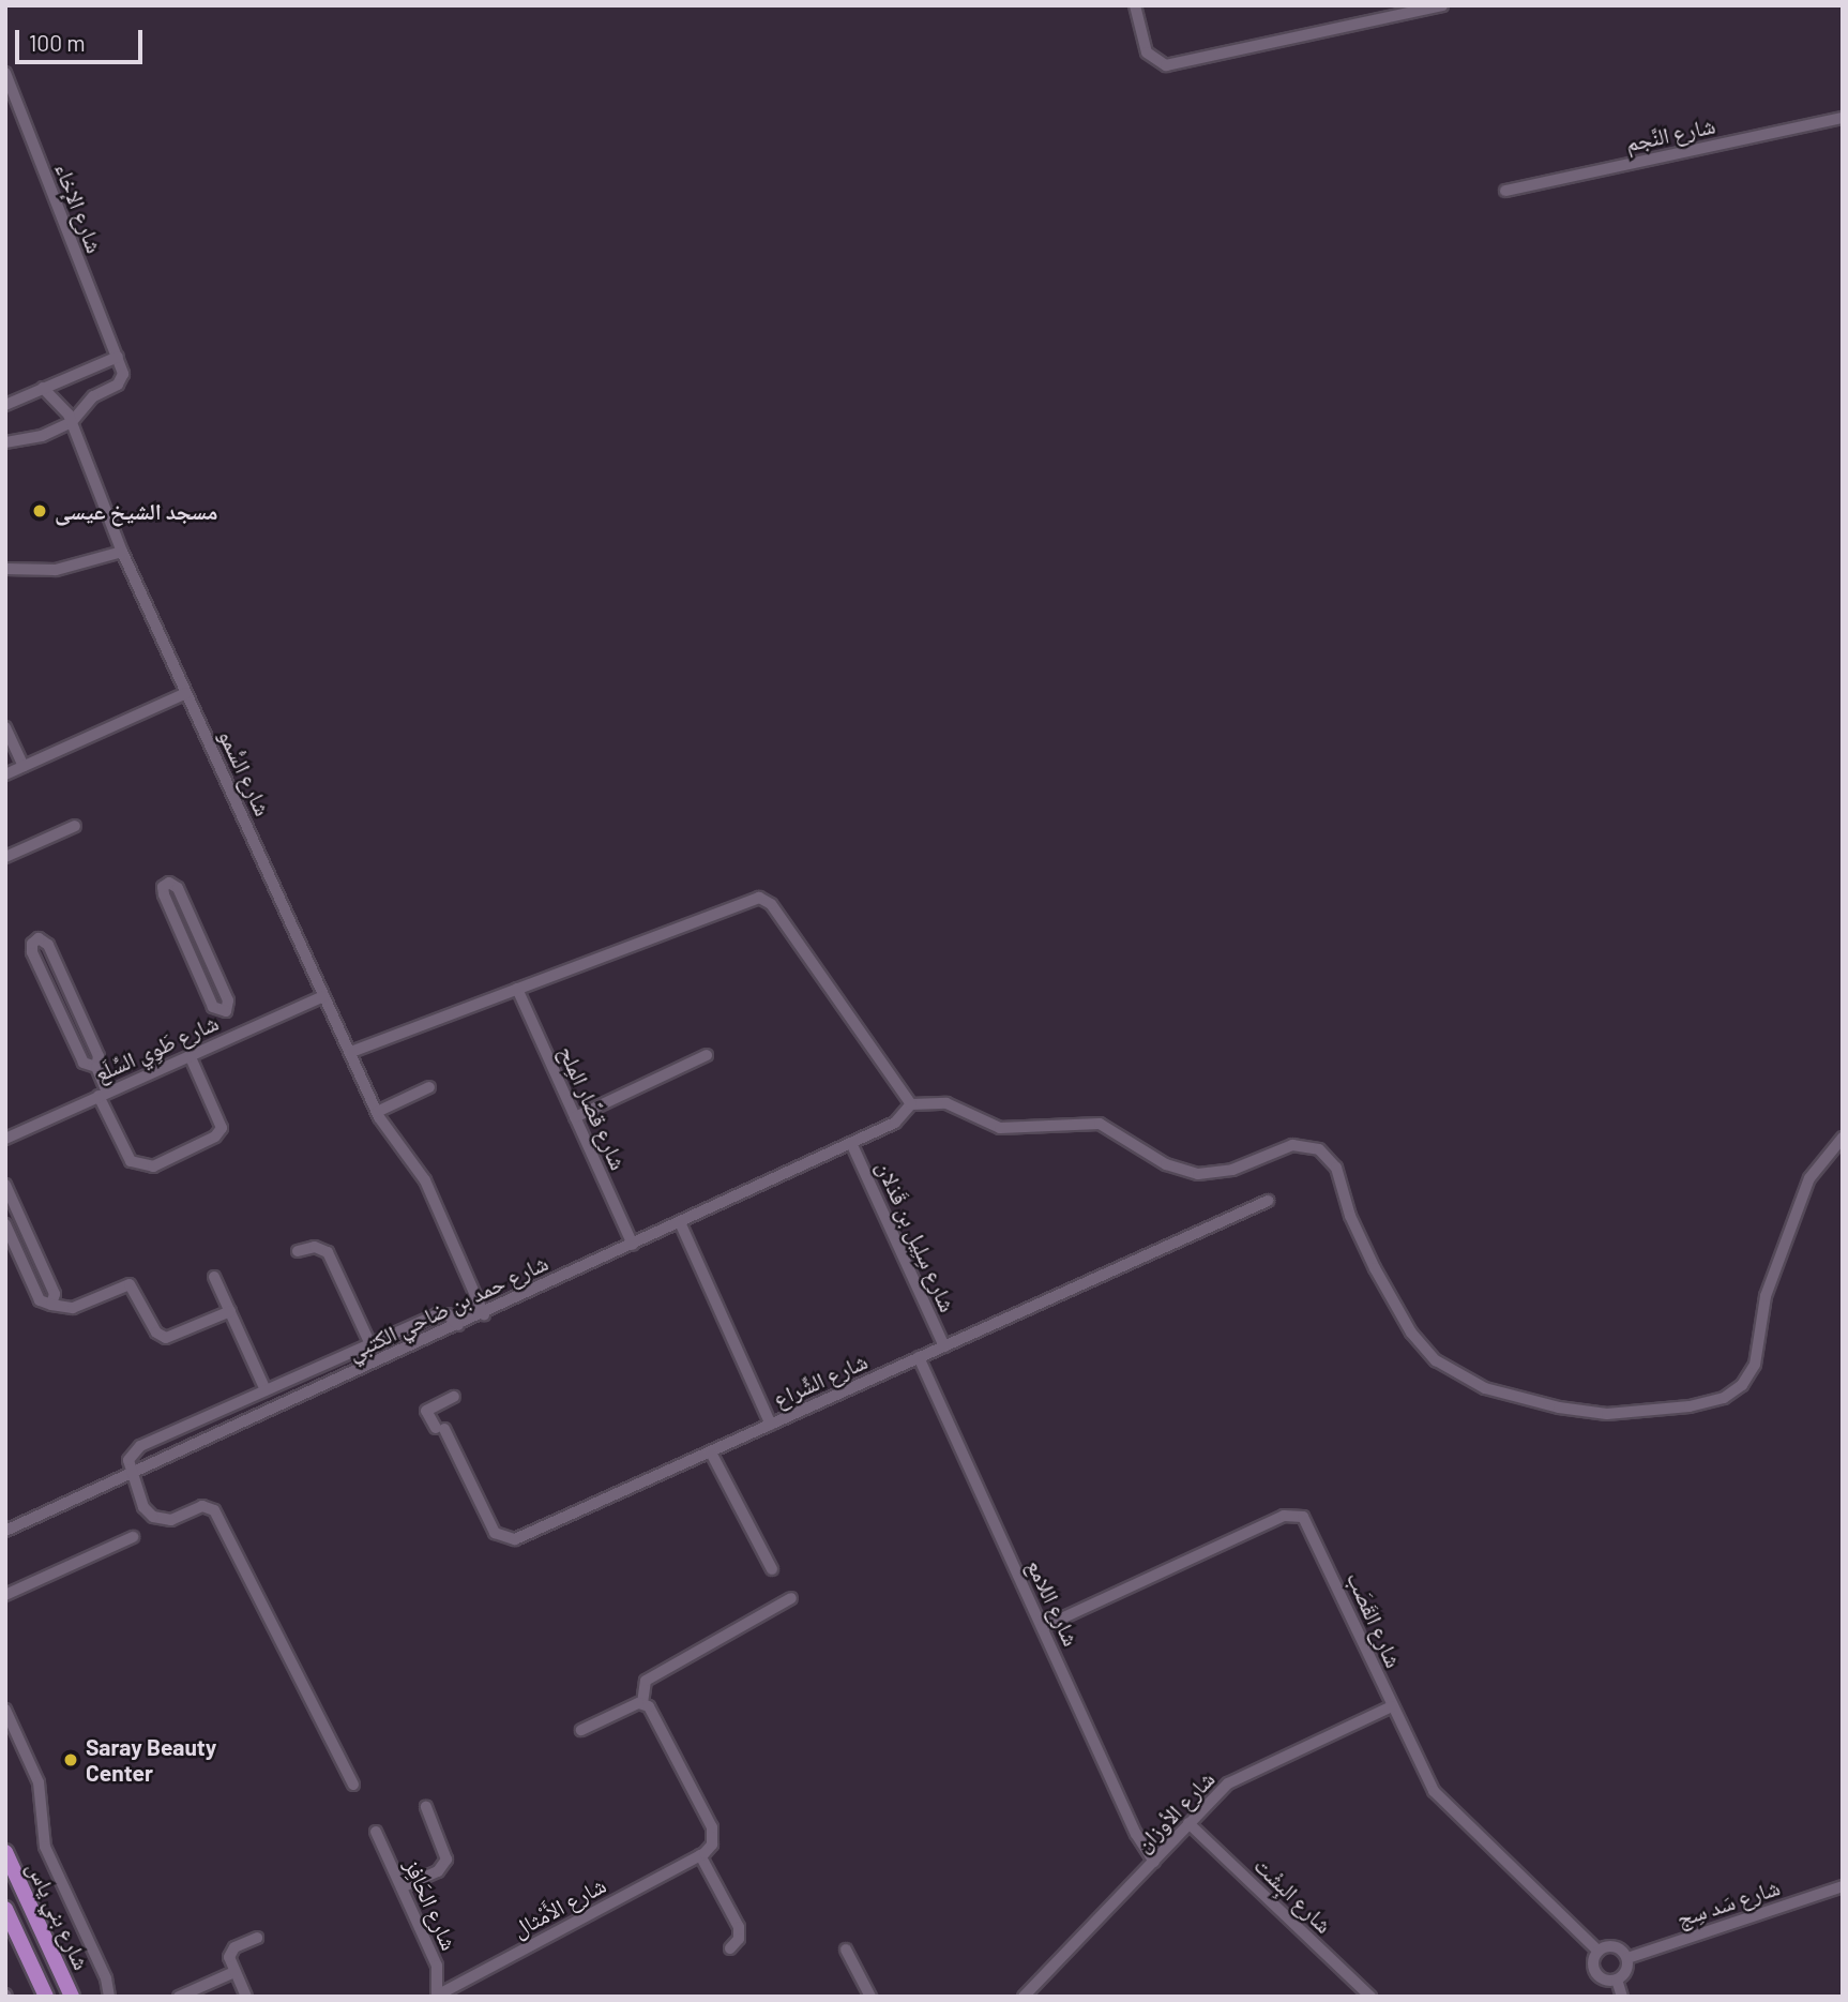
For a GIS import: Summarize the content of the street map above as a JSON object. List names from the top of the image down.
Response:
{
  "streets": {
    "main road": ["شارع بني ياس"],
    "street": [
      "شارع النَّجم",
      "شارع الإخاء",
      "شارع السُّمو",
      "شارع طَوِي السِّلَع",
      "شارع قصَّار المِلح",
      "شارع سِلِيل بن قَذلان",
      "شارع حمد بن ضاحي الكتبي",
      "شارع الشِّراع",
      "شارع اللامع",
      "شارع القَصَب",
      "شارع الأوزان",
      "شارع البِشْت",
      "شارع سَد سِج",
      "شارع الحَافِز",
      "شارع الأَمْثال"
    ]
  },
  "crossings": [
    ["شارع السُّمو", "شارع طَوِي السِّلَع"],
    ["شارع السُّمو", "شارع حمد بن ضاحي الكتبي"],
    ["شارع قصَّار المِلح", "شارع حمد بن ضاحي الكتبي"],
    ["شارع سِلِيل بن قَذلان", "شارع حمد بن ضاحي الكتبي"],
    ["شارع سِلِيل بن قَذلان", "شارع الشِّراع"],
    ["شارع الشِّراع", "شارع اللامع"],
    ["شارع اللامع", "شارع القَصَب"],
    ["شارع اللامع", "شارع الأوزان"],
    ["شارع القَصَب", "شارع الأوزان"],
    ["شارع القَصَب", "شارع سَد سِج"],
    ["شارع الأوزان", "شارع البِشْت"],
    ["شارع الحَافِز", "شارع الأَمْثال"]
  ],
  "places": ["مسجد الشيخ عيسى", "Saray Beauty Center"],
  "scale_bar": "100 m"
}
